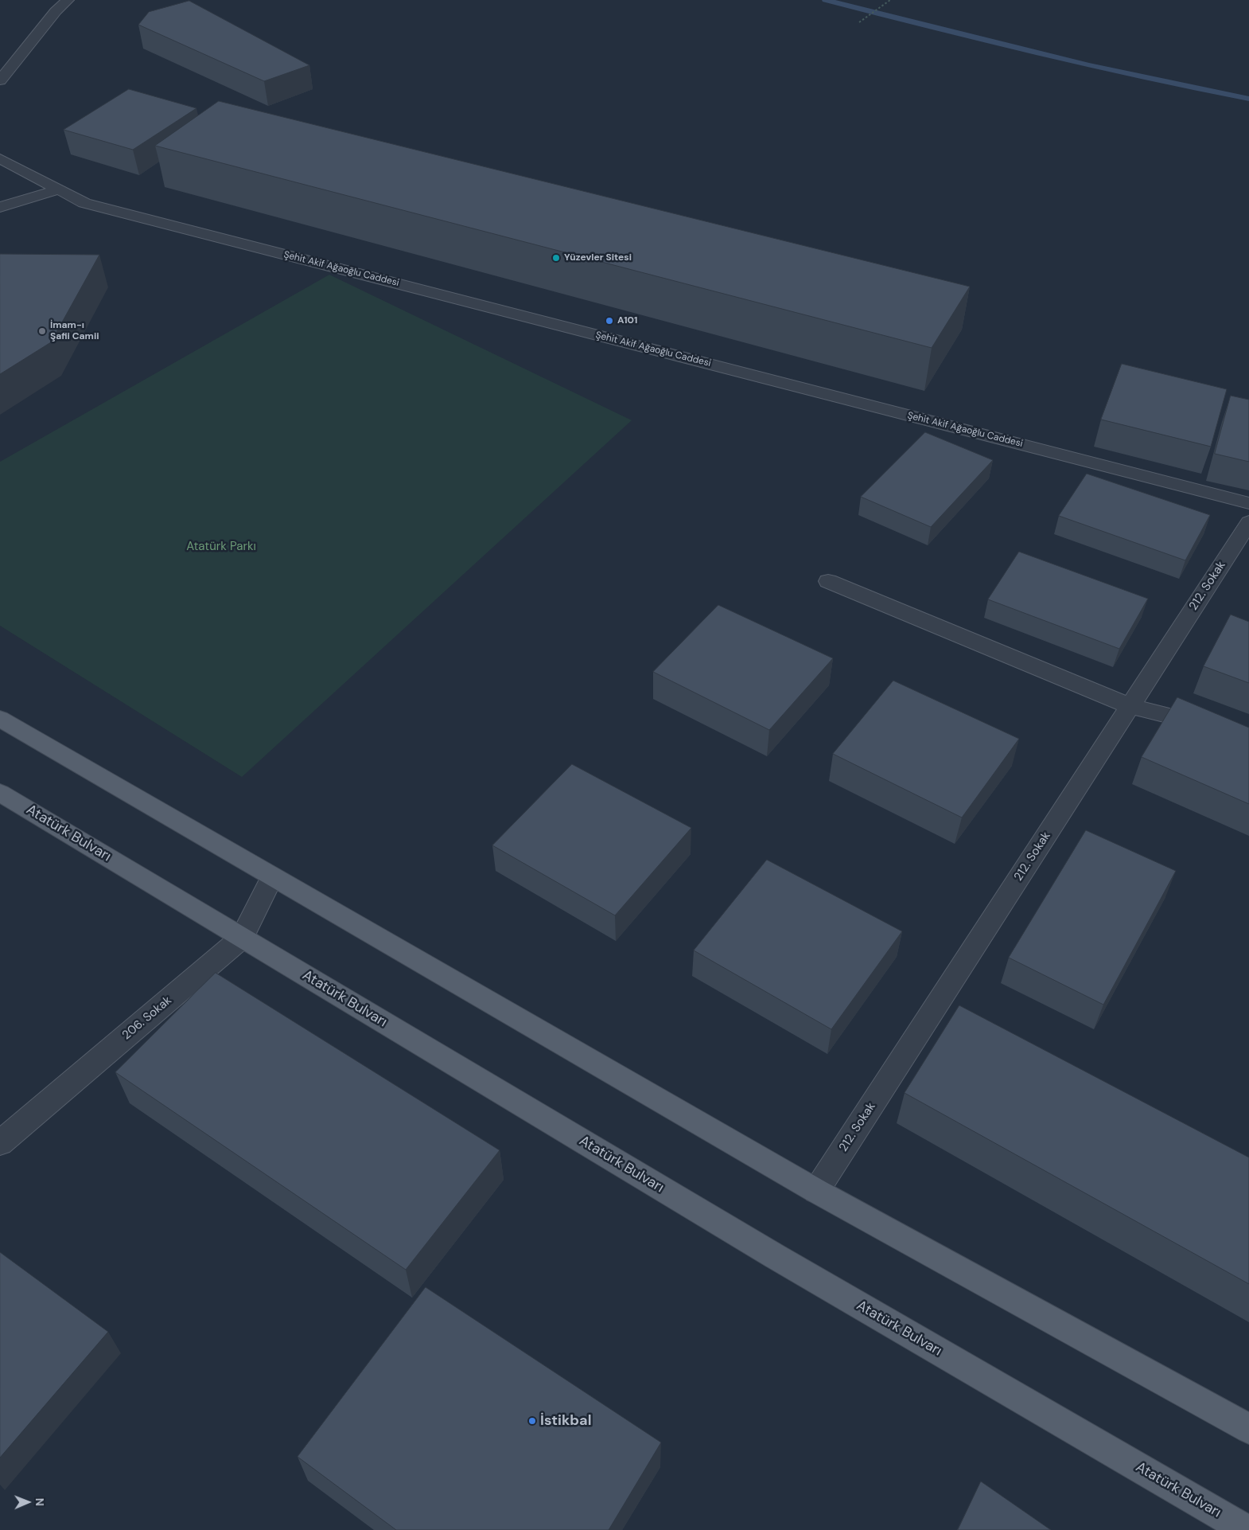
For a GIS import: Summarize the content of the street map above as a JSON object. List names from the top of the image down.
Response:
{
  "streets": {
    "main road": ["Atatürk Bulvarı"],
    "street": ["Şehit Akif Ağaoğlu Caddesi", "212. Sokak", "206. Sokak"]
  },
  "crossings": [
    ["Atatürk Bulvarı", "206. Sokak"]
  ],
  "parks": ["Atatürk Parkı"],
  "places": [
    "Yüzevler Sitesi",
    "A101",
    "İmam-ı Şafii Camii",
    "İstikbal"
  ],
  "north": "right"
}
